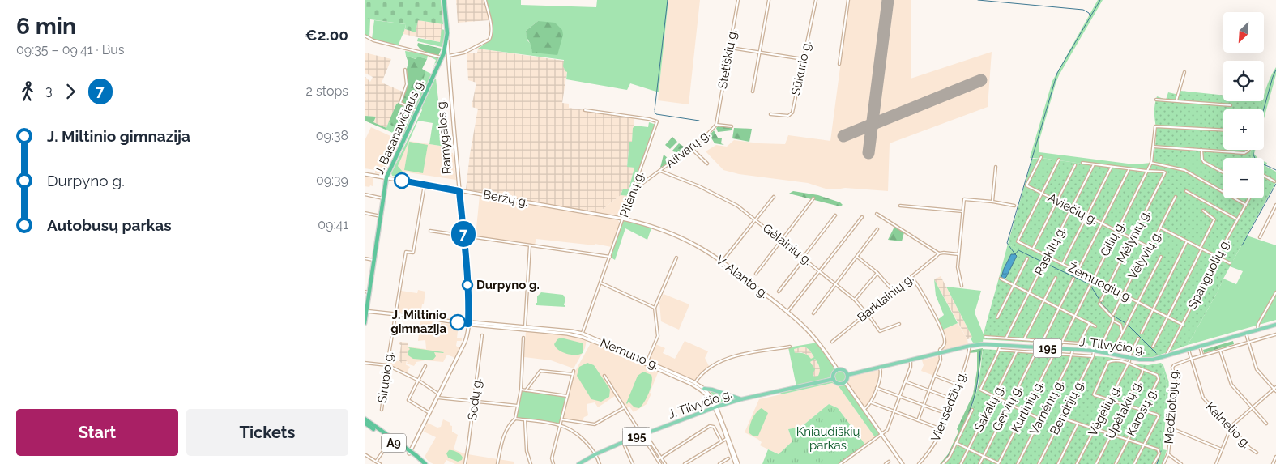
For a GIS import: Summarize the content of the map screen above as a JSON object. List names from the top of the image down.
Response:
{
  "streets": {
    "highway": ["J. Basanavičiaus g.", "A9"],
    "main road": [
      "Ramygalos g.",
      "Beržų g.",
      "V. Alanto g.",
      "J. Tilvyčio g.",
      "195",
      "Nemuno g."
    ],
    "street": [
      "Stetiškių g.",
      "Sūkurio g.",
      "Aitvarų g.",
      "Pilėnų g.",
      "Aviečių g.",
      "Mėlynių g.",
      "Gilių g.",
      "Gėlainių g.",
      "Raskilų g.",
      "Vėlyvių g.",
      "Spanguolių g.",
      "Žemuogių g.",
      "Barklainių g.",
      "Sirupio g.",
      "Sodų g.",
      "Viensėdžių g.",
      "Kurtinių g.",
      "Medžiotojų g.",
      "Varnėnų g.",
      "Bendrijų g.",
      "Sakalų g.",
      "Gervių g.",
      "Upėtakių g.",
      "Vėgėlių g.",
      "Karosų g.",
      "Kalnelio g."
    ]
  },
  "crossings": [
    ["Stetiškių g.", "Aitvarų g."],
    ["J. Basanavičiaus g.", "Ramygalos g."],
    ["J. Basanavičiaus g.", "Beržų g."],
    ["J. Basanavičiaus g.", "Nemuno g."],
    ["Ramygalos g.", "Beržų g."],
    ["Ramygalos g.", "Nemuno g."],
    ["Ramygalos g.", "A9"],
    ["Aitvarų g.", "Pilėnų g."],
    ["Aitvarų g.", "Gėlainių g."],
    ["Pilėnų g.", "Beržų g."],
    ["Pilėnų g.", "V. Alanto g."],
    ["Pilėnų g.", "Nemuno g."],
    ["Beržų g.", "V. Alanto g."],
    ["Beržų g.", "Sirupio g."],
    ["Aviečių g.", "Mėlynių g."],
    ["Aviečių g.", "Gilių g."],
    ["Aviečių g.", "Raskilų g."],
    ["Aviečių g.", "Vėlyvių g."],
    ["Aviečių g.", "Žemuogių g."],
    ["Mėlynių g.", "Gilių g."],
    ["Mėlynių g.", "Žemuogių g."],
    ["Gilių g.", "Žemuogių g."],
    ["Gilių g.", "J. Tilvyčio g."],
    ["Gilių g.", "Kurtinių g."],
    ["Gėlainių g.", "Barklainių g."],
    ["Raskilų g.", "Žemuogių g."],
    ["Vėlyvių g.", "Žemuogių g."],
    ["Spanguolių g.", "Žemuogių g."],
    ["Spanguolių g.", "J. Tilvyčio g."],
    ["V. Alanto g.", "J. Tilvyčio g."],
    ["V. Alanto g.", "195"],
    ["J. Tilvyčio g.", "195"],
    ["J. Tilvyčio g.", "Nemuno g."],
    ["J. Tilvyčio g.", "Viensėdžių g."],
    ["J. Tilvyčio g.", "Kurtinių g."],
    ["J. Tilvyčio g.", "Varnėnų g."],
    ["J. Tilvyčio g.", "Bendrijų g."],
    ["J. Tilvyčio g.", "Vėgėlių g."],
    ["J. Tilvyčio g.", "Kalnelio g."],
    ["Nemuno g.", "Sirupio g."],
    ["Medžiotojų g.", "Kalnelio g."],
    ["Upėtakių g.", "Vėgėlių g."],
    ["Upėtakių g.", "Karosų g."]
  ],
  "parks": ["Kniaudiškių parkas"],
  "places": ["Durpyno g.", "J. Miltinio gimnazija"],
  "lines": ["bus line 7"],
  "north": "bottom left",
  "page": {
    "heading": ["6 min", "09:35 – 09:41 · Bus", "€2.00"],
    "on_map": "7",
    "map_buttons": ["+", "−"],
    "legs": ["3", "7", "2 stops"],
    "list": [
      {
        "name": "J. Miltinio gimnazija",
        "value": "09:38"
      },
      {
        "name": "Durpyno g.",
        "value": "09:39"
      },
      {
        "name": "Autobusų parkas",
        "value": "09:41"
      }
    ],
    "buttons": ["Start", "Tickets"]
  }
}
